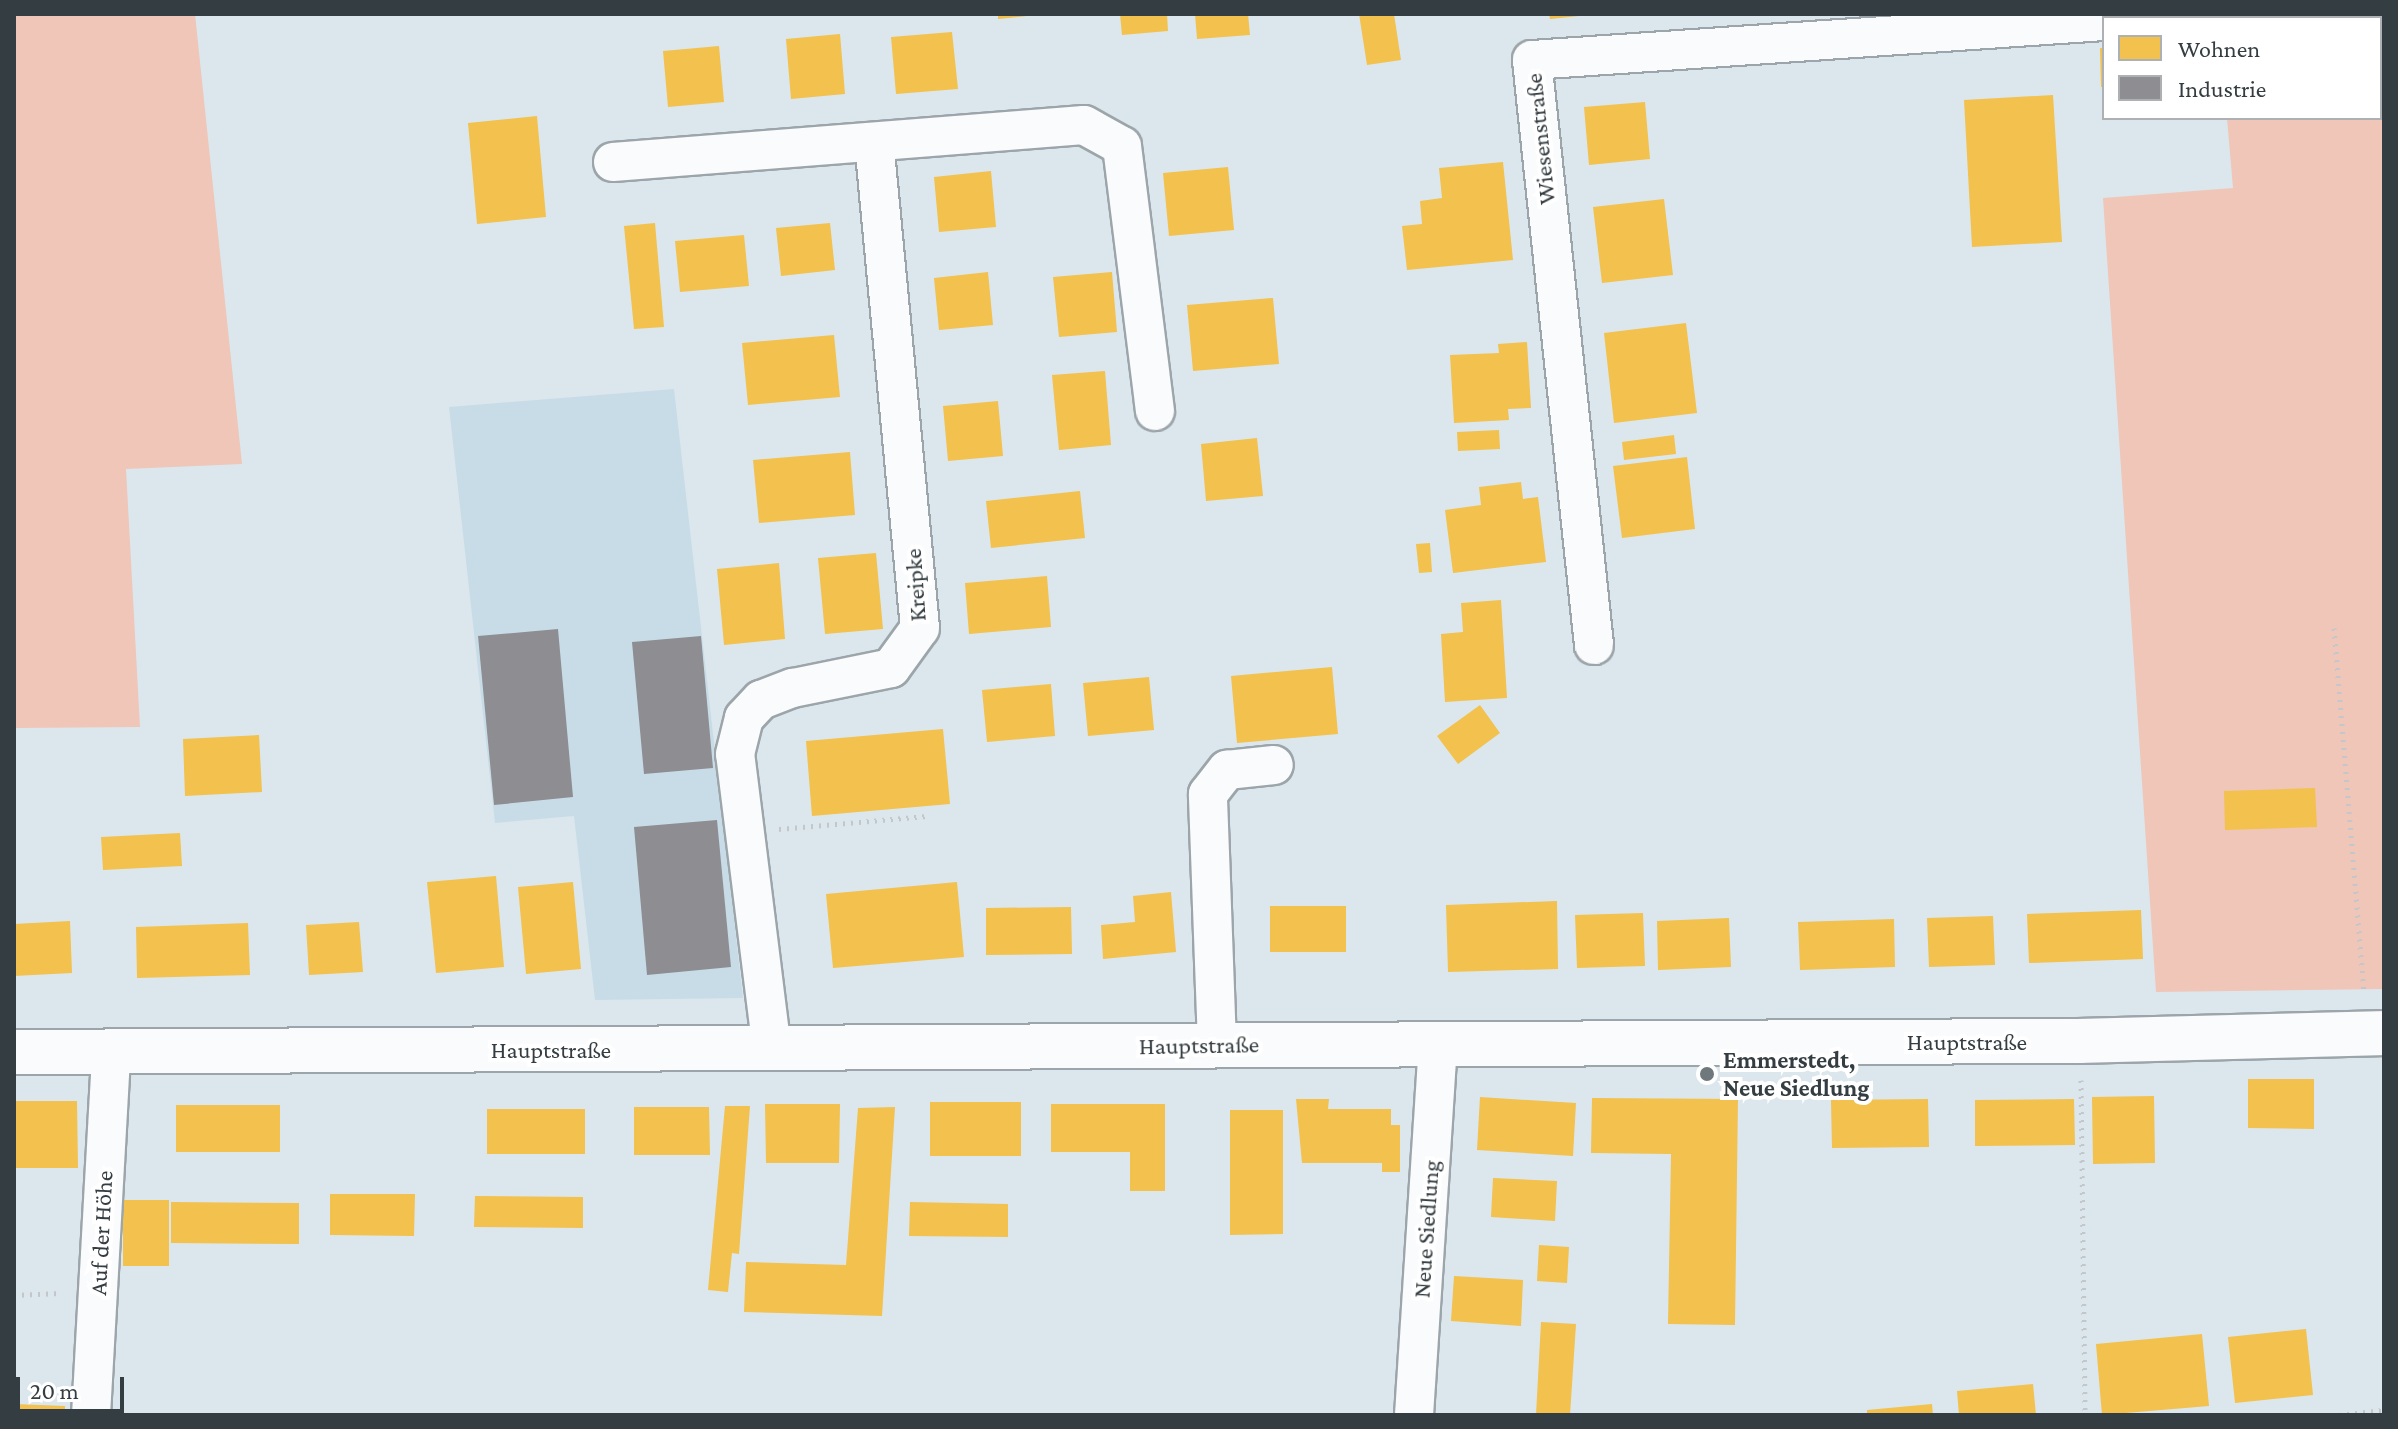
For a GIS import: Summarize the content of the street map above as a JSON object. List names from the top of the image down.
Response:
{
  "streets": {
    "main road": ["Hauptstraße"],
    "street": [
      "Wiesenstraße",
      "Kreipke",
      "Neue Siedlung",
      "Auf der Höhe"
    ]
  },
  "crossings": [
    ["Kreipke", "Hauptstraße"],
    ["Hauptstraße", "Neue Siedlung"],
    ["Hauptstraße", "Auf der Höhe"]
  ],
  "places": ["Emmerstedt, Neue Siedlung"],
  "legend": ["Wohnen", "Industrie"],
  "scale_bar": "20 m"
}
